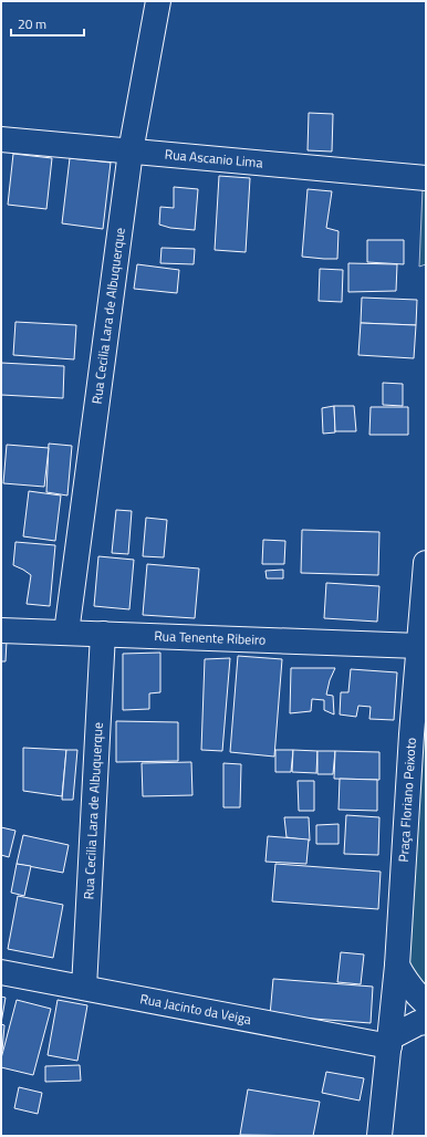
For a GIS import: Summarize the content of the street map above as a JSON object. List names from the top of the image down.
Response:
{
  "streets": {
    "street": [
      "Rua Ascanio Lima",
      "Rua Cecilia Lara de Albuquerque",
      "Rua Tenente Ribeiro",
      "Praça Floriano Peixoto",
      "Rua Jacinto da Veiga"
    ]
  },
  "crossings": [
    ["Rua Ascanio Lima", "Rua Cecilia Lara de Albuquerque"],
    ["Rua Cecilia Lara de Albuquerque", "Rua Tenente Ribeiro"],
    ["Rua Cecilia Lara de Albuquerque", "Rua Jacinto da Veiga"],
    ["Rua Tenente Ribeiro", "Praça Floriano Peixoto"],
    ["Praça Floriano Peixoto", "Rua Jacinto da Veiga"]
  ],
  "scale_bar": "20 m"
}
